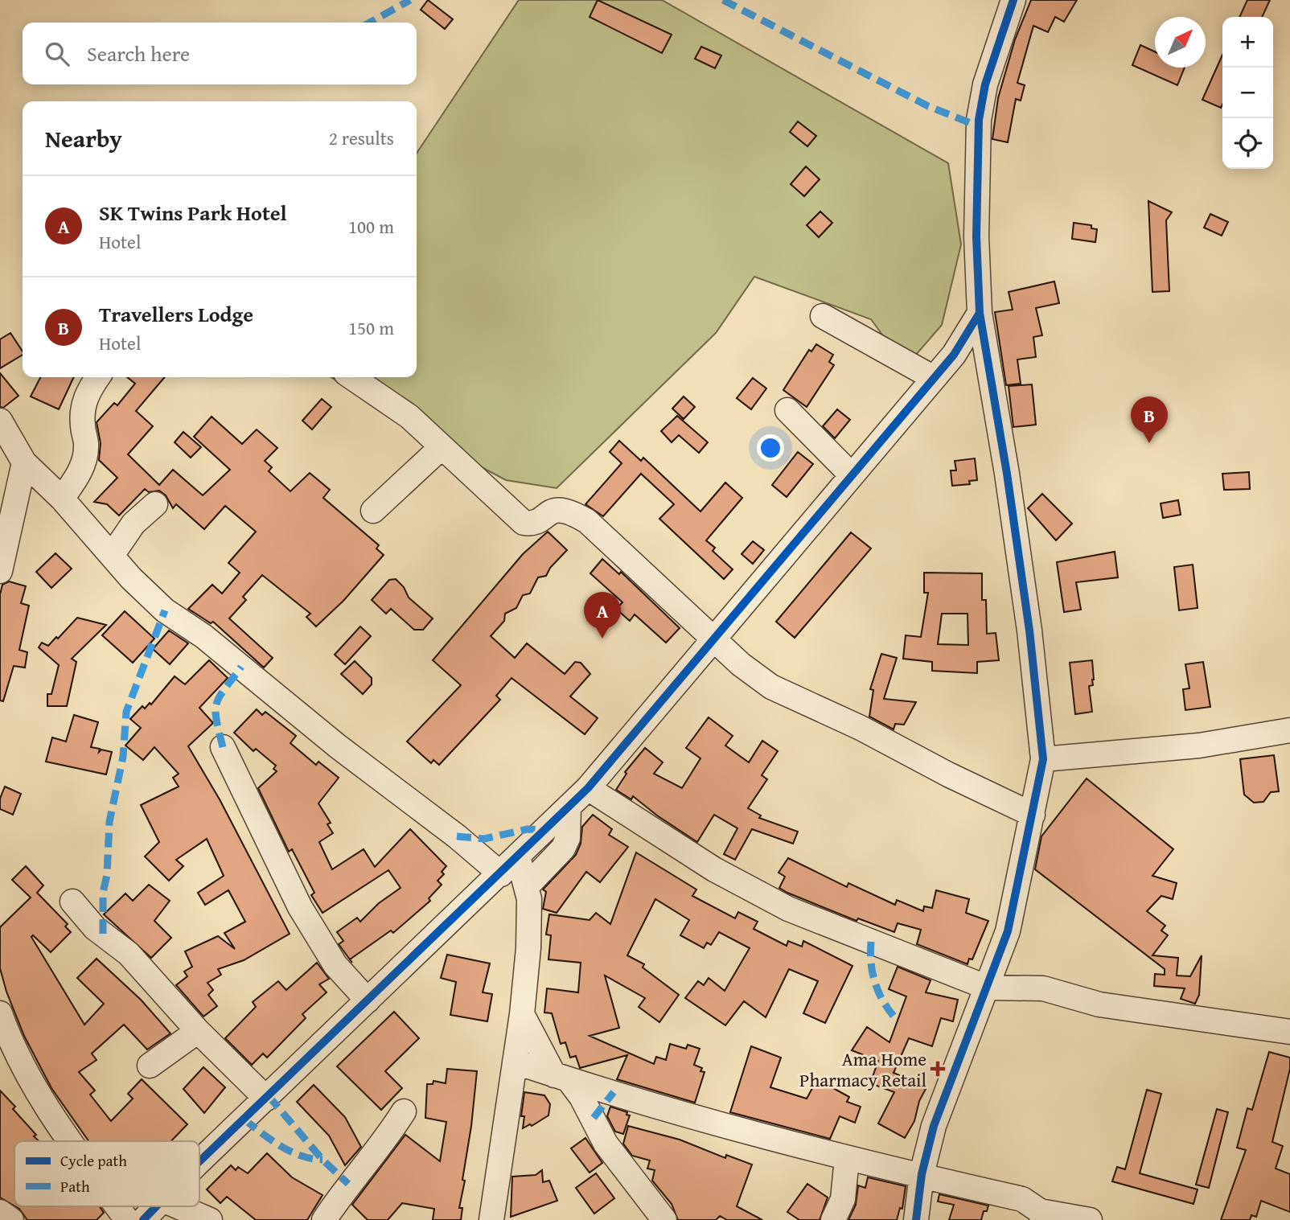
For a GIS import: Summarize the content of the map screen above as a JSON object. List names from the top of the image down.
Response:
{
  "places": {
    "health": ["Ama Home Pharmacy Retail"]
  },
  "legend": ["Cycle path", "Path"],
  "north": "top right",
  "page": {
    "map_buttons": ["+", "−"],
    "search": "Search here",
    "heading": ["Nearby", "2 results"],
    "list": [
      {
        "mark": "A",
        "name": "SK Twins Park Hotel",
        "note": "Hotel",
        "value": "100 m"
      },
      {
        "mark": "B",
        "name": "Travellers Lodge",
        "note": "Hotel",
        "value": "150 m"
      }
    ],
    "pins": ["B", "A"]
  }
}
